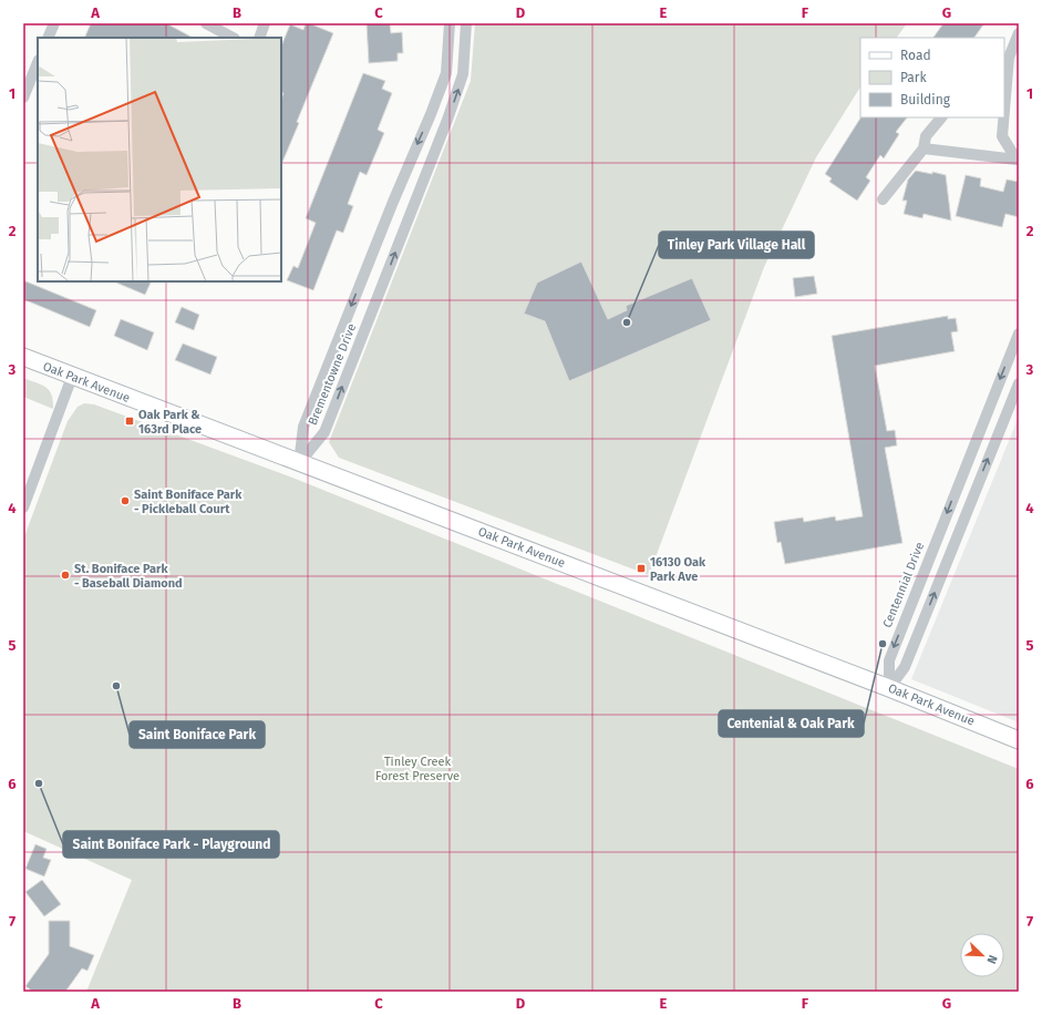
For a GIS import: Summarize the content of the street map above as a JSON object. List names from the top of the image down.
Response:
{
  "streets": {
    "street": ["Brementowne Drive", "Oak Park Avenue", "Centennial Drive"]
  },
  "crossings": [
    ["Brementowne Drive", "Oak Park Avenue"],
    ["Oak Park Avenue", "Centennial Drive"]
  ],
  "parks": ["Tinley Creek Forest Preserve"],
  "places": {
    "other": [
      "Tinley Park Village Hall",
      "Saint Boniface Park - Pickleball Court",
      "St. Boniface Park - Baseball Diamond",
      "Centenial & Oak Park",
      "Saint Boniface Park",
      "Saint Boniface Park - Playground"
    ],
    "transit": ["Oak Park & 163rd Place", "16130 Oak Park Ave"]
  },
  "legend": ["Road", "Park", "Building"],
  "north": "bottom right",
  "grid": {
    "columns": [
      "A",
      "B",
      "C",
      "D",
      "E",
      "F",
      "G"
    ],
    "rows": [
      "1",
      "2",
      "3",
      "4",
      "5",
      "6",
      "7"
    ]
  }
}
